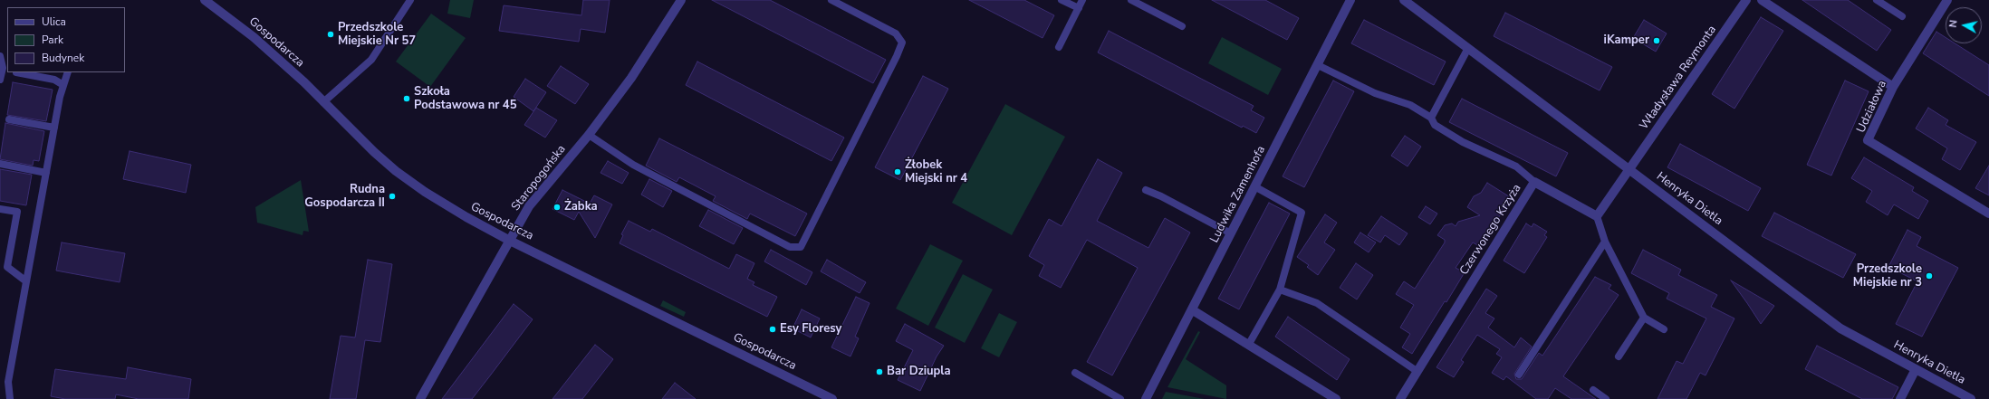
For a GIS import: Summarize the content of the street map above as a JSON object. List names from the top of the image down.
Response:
{
  "streets": {
    "street": [
      "Gospodarcza",
      "Władysława Reymonta",
      "Udziałowa",
      "Staropogońska",
      "Ludwika Zamenhofa",
      "Henryka Dietla",
      "Czerwonego Krzyża"
    ]
  },
  "crossings": [
    ["Gospodarcza", "Staropogońska"],
    ["Władysława Reymonta", "Henryka Dietla"]
  ],
  "places": [
    "Przedszkole Miejskie Nr 57",
    "iKamper",
    "Szkoła Podstawowa nr 45",
    "Żłobek Miejski nr 4",
    "Rudna Gospodarcza II",
    "Żabka",
    "Przedszkole Miejskie nr 3",
    "Esy Floresy",
    "Bar Dziupla"
  ],
  "legend": ["Ulica", "Park", "Budynek"],
  "north": "left"
}
